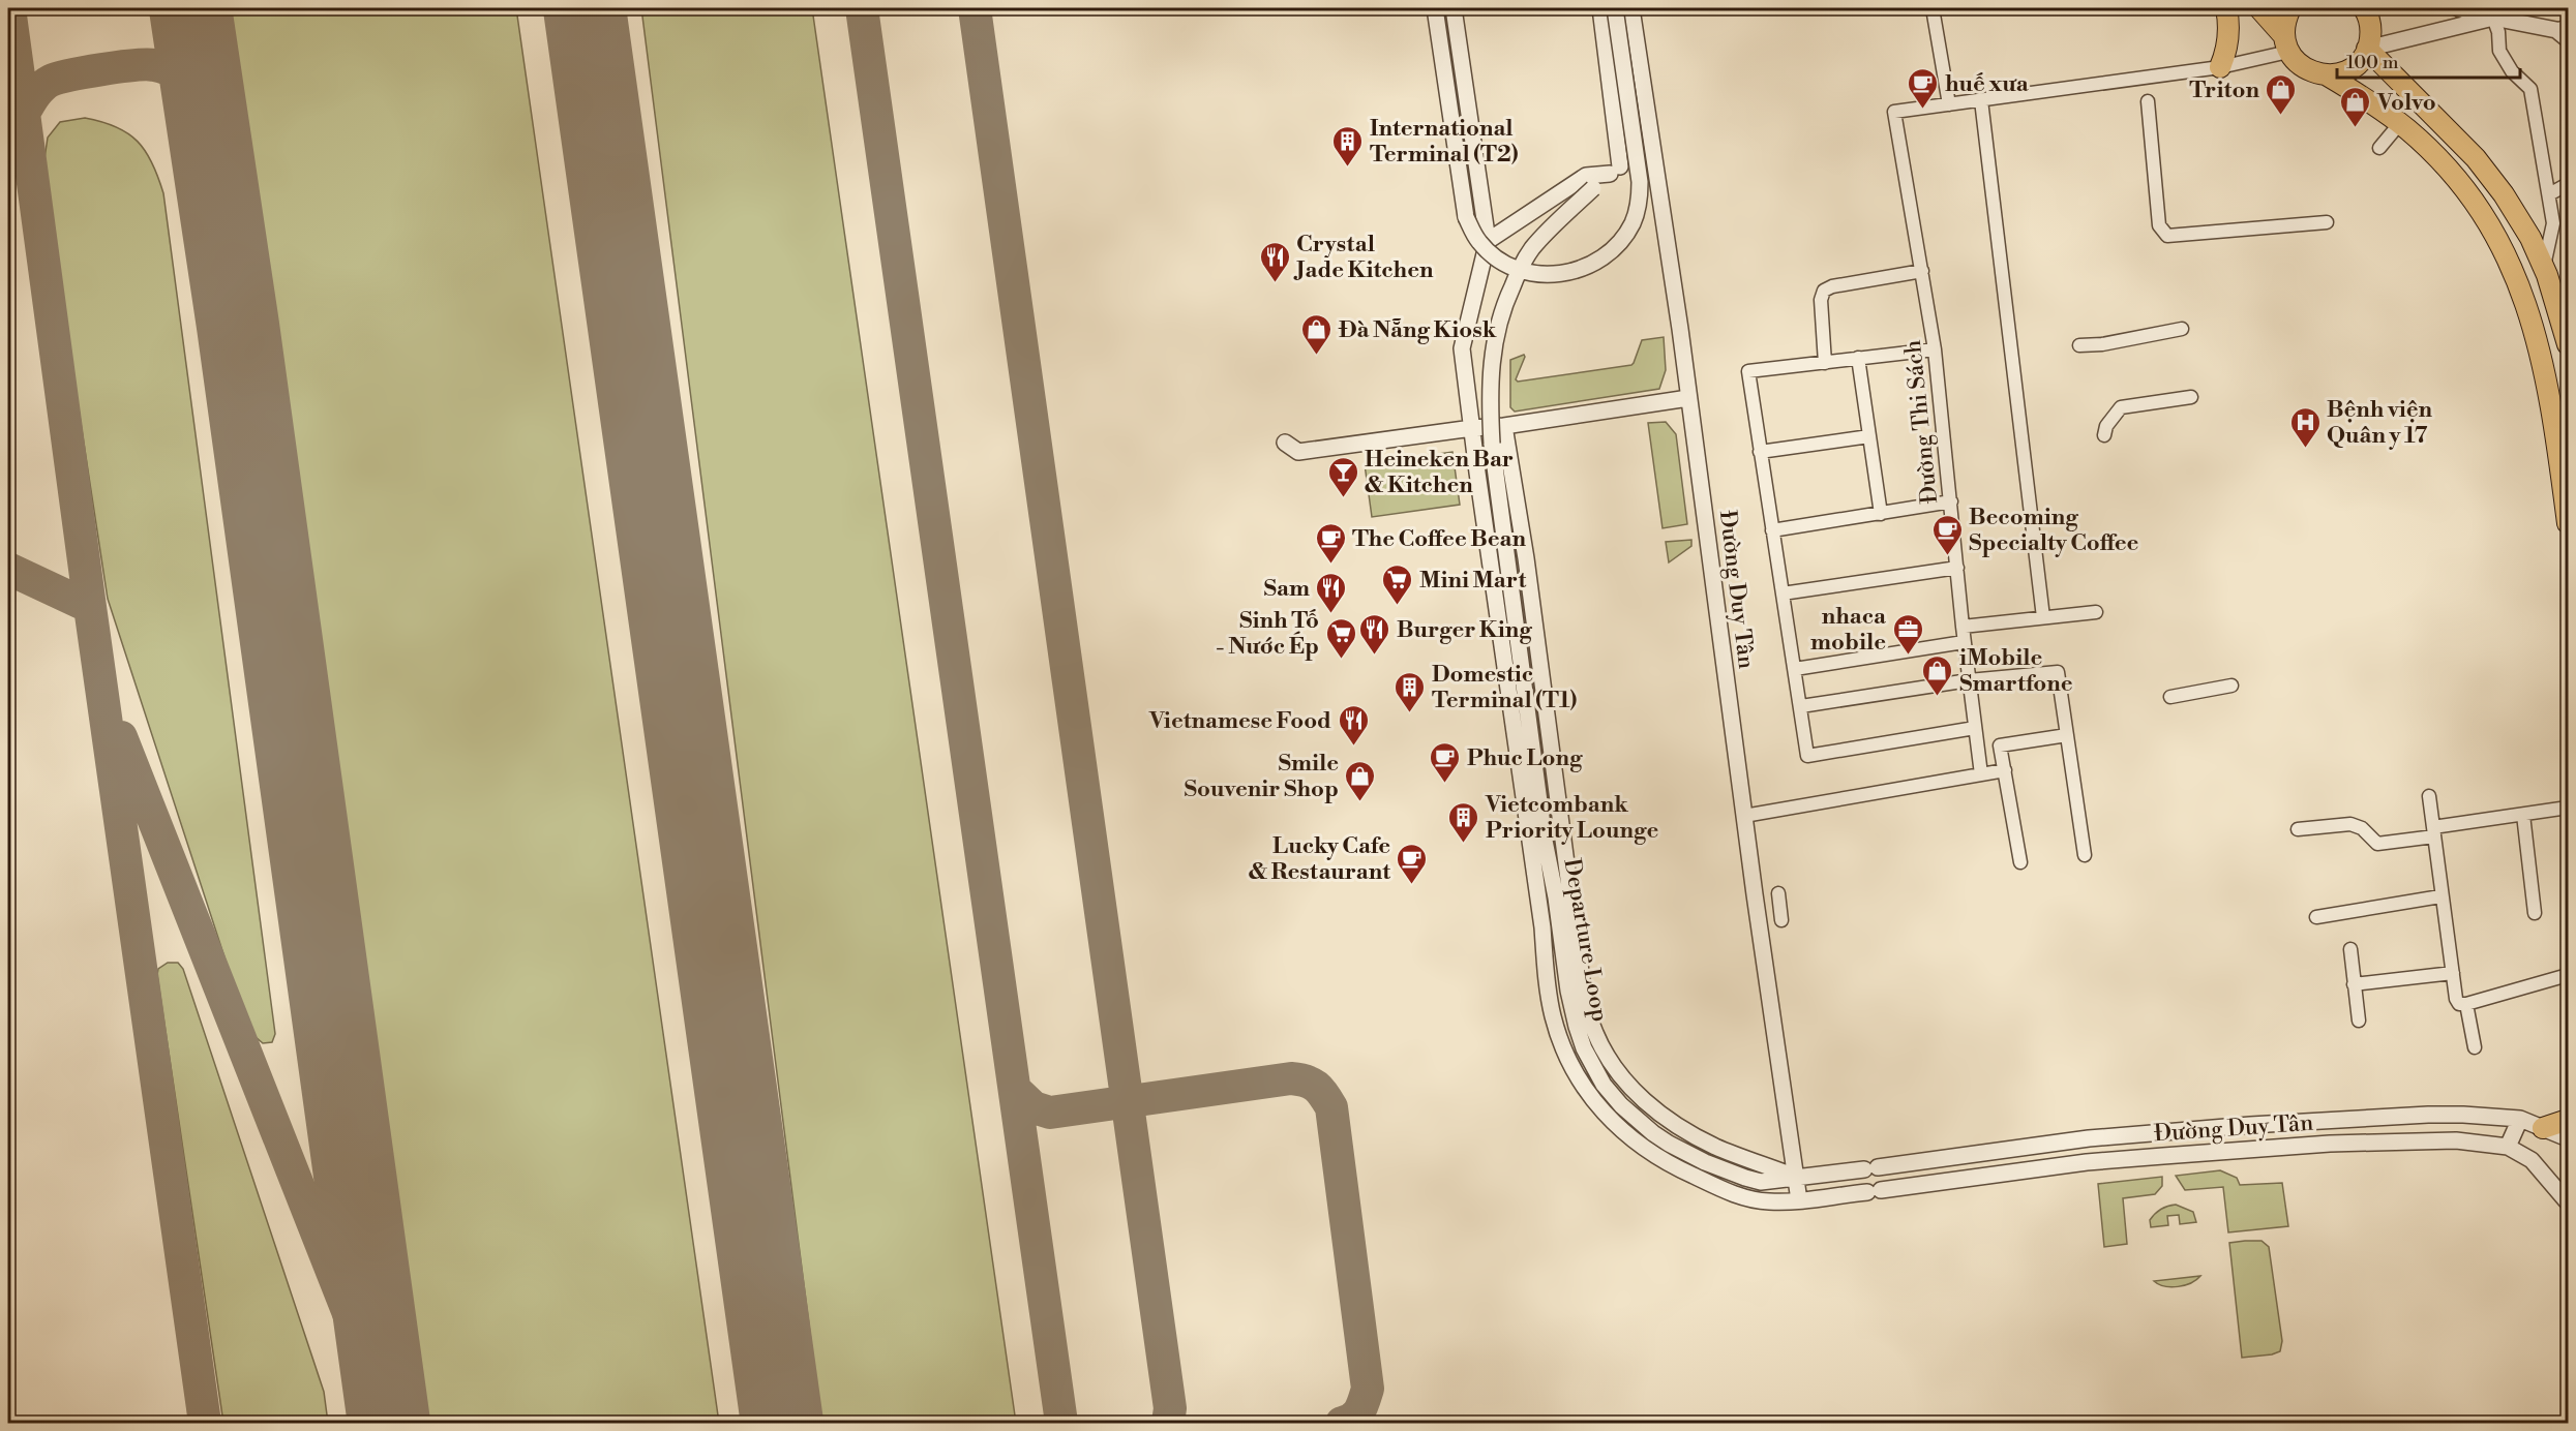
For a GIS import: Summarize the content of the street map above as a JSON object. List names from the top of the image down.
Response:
{
  "streets": {
    "street": ["Đường Thi Sách", "Đường Duy Tân", "Departure Loop"]
  },
  "crossings": [
    ["Đường Duy Tân", "Departure Loop"]
  ],
  "places": {
    "cafe": [
      "huế xưa",
      "Becoming Specialty Coffee",
      "The Coffee Bean",
      "Phuc Long",
      "Lucky Cafe & Restaurant"
    ],
    "shop": [
      "Triton",
      "Volvo",
      "Đà Nẵng Kiosk",
      "iMobile Smartfone",
      "Smile Souvenir Shop"
    ],
    "building": ["International Terminal (T2)", "Domestic Terminal (T1)", "Vietcombank Priority Lounge"],
    "restaurant": [
      "Crystal Jade Kitchen",
      "Sam",
      "Burger King",
      "Vietnamese Food"
    ],
    "hospital": ["Bệnh viện Quân y 17"],
    "bar": ["Heineken Bar & Kitchen"],
    "supermarket": ["Mini Mart", "Sinh Tố - Nước Ép"],
    "office": ["nhaca mobile"]
  },
  "scale_bar": "100 m"
}
